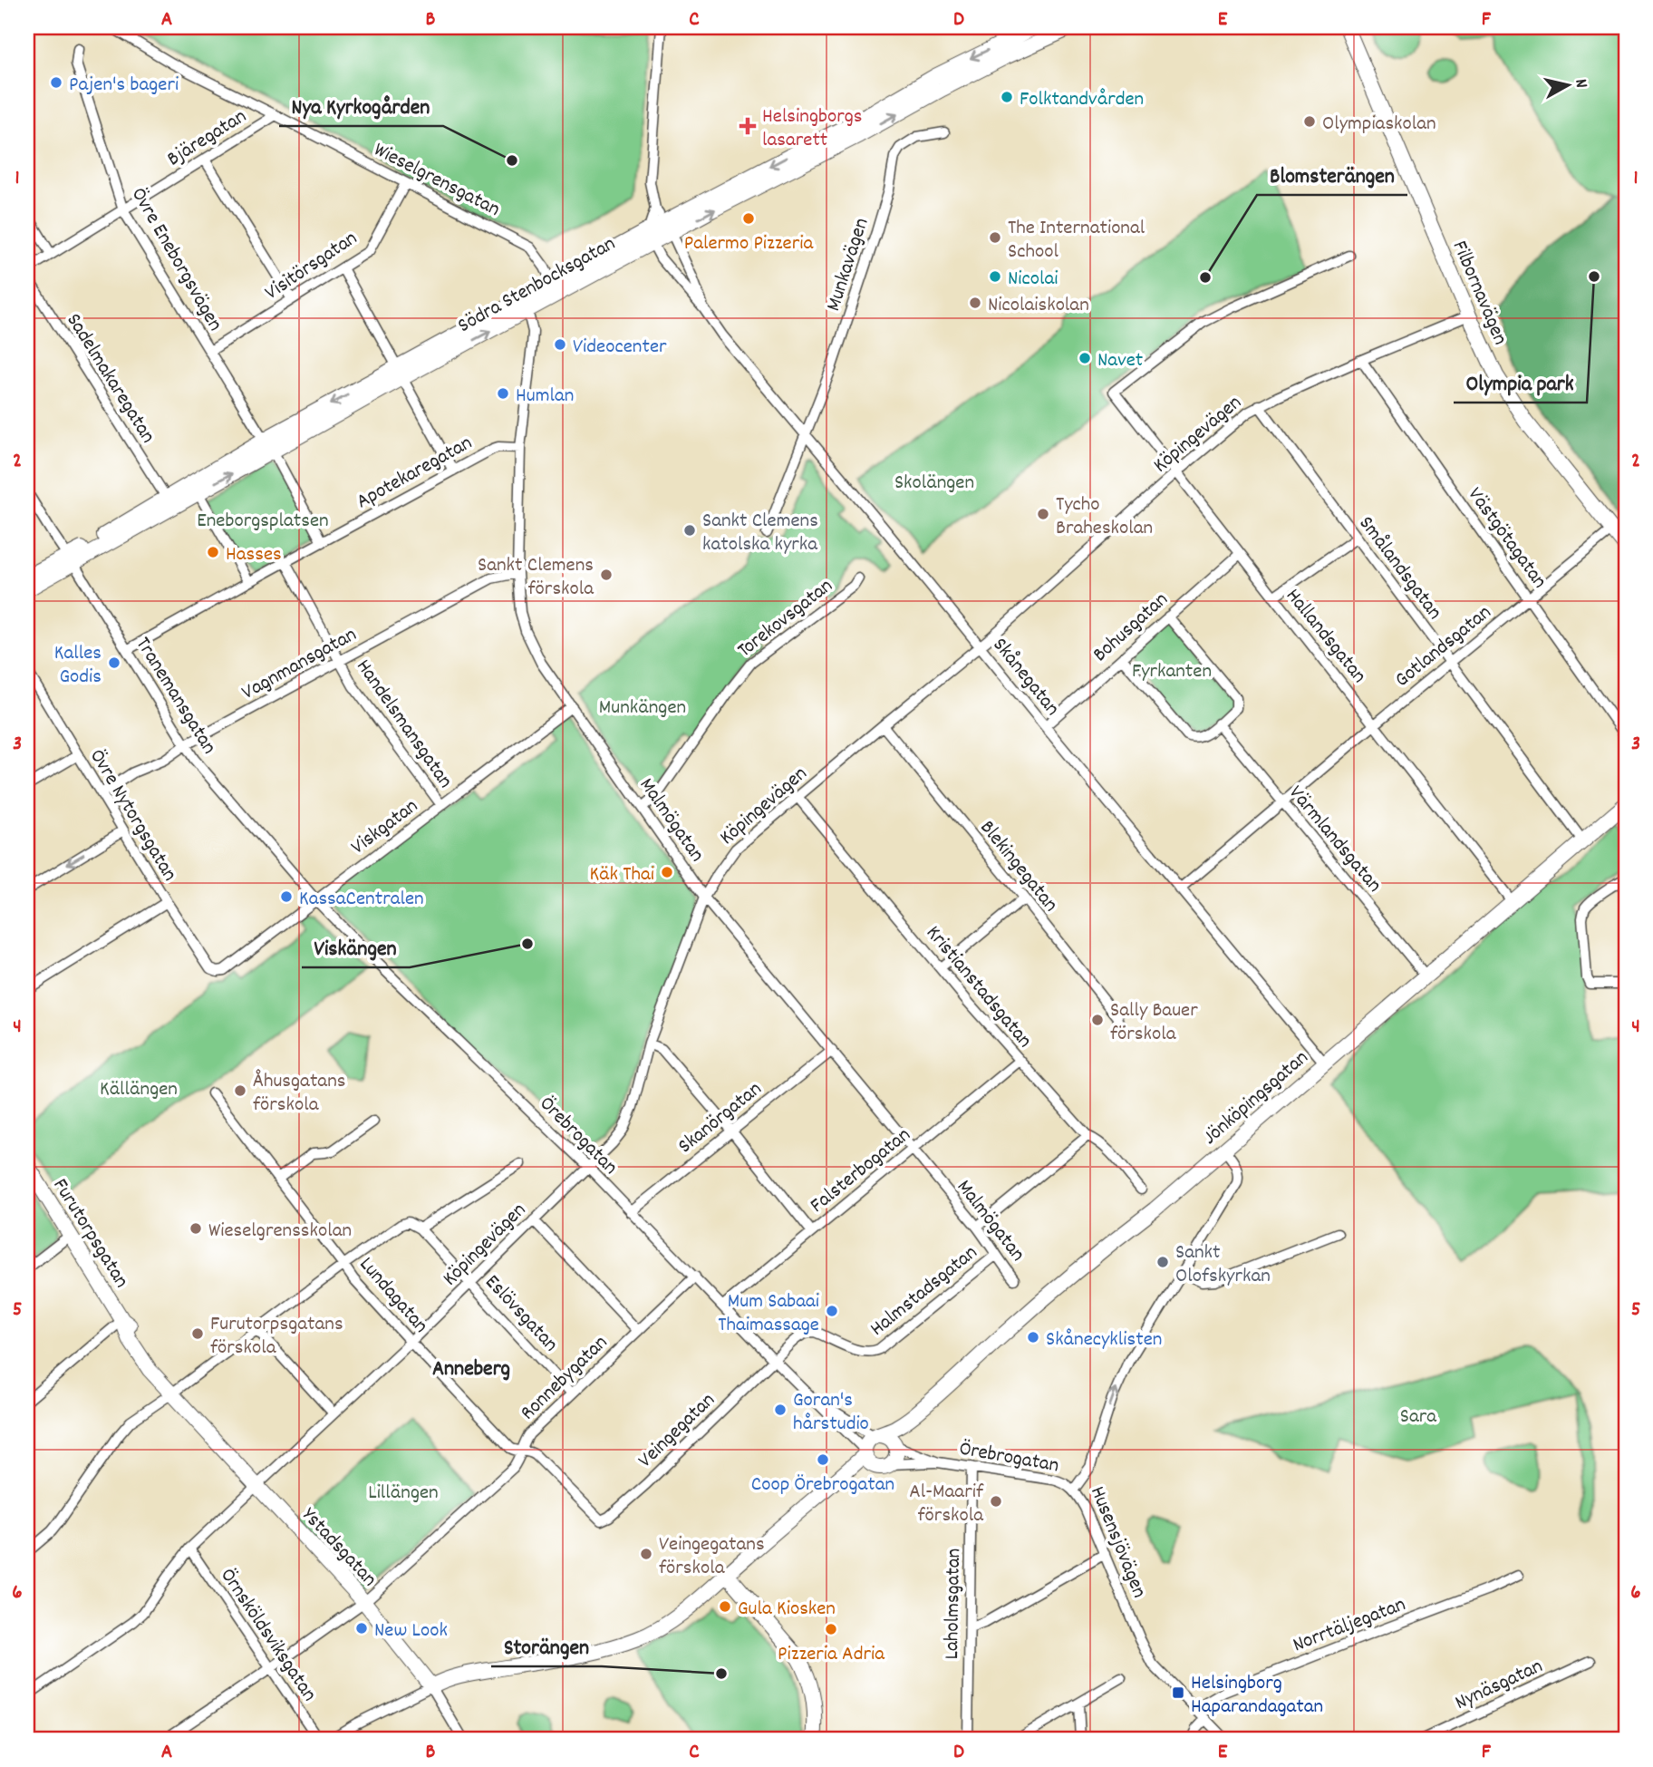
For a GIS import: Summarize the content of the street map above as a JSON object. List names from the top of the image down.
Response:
{
  "streets": {
    "street": [
      "Bjäregatan",
      "Wieselgrensgatan",
      "Övre Eneborgsvägen",
      "Visitörsgatan",
      "Munkavägen",
      "Södra Stenbocksgatan",
      "Filbornavägen",
      "Sadelmakaregatan",
      "Köpingevägen",
      "Apotekaregatan",
      "Västgötagatan",
      "Smålandsgatan",
      "Torekovsgatan",
      "Bohusgatan",
      "Hallandsgatan",
      "Gotlandsgatan",
      "Vagnmansgatan",
      "Skånegatan",
      "Tranemansgatan",
      "Handelsmansgatan",
      "Övre Nytorgsgatan",
      "Malmögatan",
      "Viskgatan",
      "Värmlandsgatan",
      "Blekingegatan",
      "Kristianstadsgatan",
      "Jönköpingsgatan",
      "Skanörgatan",
      "Örebrogatan",
      "Falsterbogatan",
      "Furutorpsgatan",
      "Halmstadsgatan",
      "Lundagatan",
      "Eslövsgatan",
      "Ronnebygatan",
      "Veingegatan",
      "Husensjövägen",
      "Ystadsgatan",
      "Laholmsgatan",
      "Norrtäljegatan",
      "Örnsköldsviksgatan",
      "Nynäsgatan"
    ]
  },
  "crossings": [
    ["Bjäregatan", "Wieselgrensgatan"],
    ["Bjäregatan", "Övre Eneborgsvägen"],
    ["Wieselgrensgatan", "Visitörsgatan"],
    ["Wieselgrensgatan", "Södra Stenbocksgatan"],
    ["Övre Eneborgsvägen", "Visitörsgatan"],
    ["Övre Eneborgsvägen", "Södra Stenbocksgatan"],
    ["Munkavägen", "Skånegatan"],
    ["Södra Stenbocksgatan", "Sadelmakaregatan"],
    ["Södra Stenbocksgatan", "Skånegatan"],
    ["Södra Stenbocksgatan", "Tranemansgatan"],
    ["Södra Stenbocksgatan", "Malmögatan"],
    ["Filbornavägen", "Köpingevägen"],
    ["Filbornavägen", "Gotlandsgatan"],
    ["Köpingevägen", "Västgötagatan"],
    ["Köpingevägen", "Smålandsgatan"],
    ["Köpingevägen", "Hallandsgatan"],
    ["Köpingevägen", "Skånegatan"],
    ["Köpingevägen", "Malmögatan"],
    ["Köpingevägen", "Blekingegatan"],
    ["Köpingevägen", "Kristianstadsgatan"],
    ["Köpingevägen", "Örebrogatan"],
    ["Köpingevägen", "Lundagatan"],
    ["Köpingevägen", "Eslövsgatan"],
    ["Köpingevägen", "Ystadsgatan"],
    ["Köpingevägen", "Örnsköldsviksgatan"],
    ["Apotekaregatan", "Tranemansgatan"],
    ["Apotekaregatan", "Handelsmansgatan"],
    ["Apotekaregatan", "Malmögatan"],
    ["Västgötagatan", "Gotlandsgatan"],
    ["Smålandsgatan", "Gotlandsgatan"],
    ["Smålandsgatan", "Jönköpingsgatan"],
    ["Torekovsgatan", "Malmögatan"],
    ["Bohusgatan", "Hallandsgatan"],
    ["Bohusgatan", "Skånegatan"],
    ["Hallandsgatan", "Gotlandsgatan"],
    ["Hallandsgatan", "Jönköpingsgatan"],
    ["Gotlandsgatan", "Skånegatan"],
    ["Gotlandsgatan", "Värmlandsgatan"],
    ["Vagnmansgatan", "Tranemansgatan"],
    ["Vagnmansgatan", "Handelsmansgatan"],
    ["Vagnmansgatan", "Övre Nytorgsgatan"],
    ["Vagnmansgatan", "Malmögatan"],
    ["Skånegatan", "Jönköpingsgatan"],
    ["Tranemansgatan", "Viskgatan"],
    ["Tranemansgatan", "Örebrogatan"],
    ["Handelsmansgatan", "Viskgatan"],
    ["Övre Nytorgsgatan", "Viskgatan"],
    ["Malmögatan", "Viskgatan"],
    ["Malmögatan", "Skanörgatan"],
    ["Malmögatan", "Falsterbogatan"],
    ["Malmögatan", "Halmstadsgatan"],
    ["Viskgatan", "Örebrogatan"],
    ["Värmlandsgatan", "Jönköpingsgatan"],
    ["Kristianstadsgatan", "Falsterbogatan"],
    ["Jönköpingsgatan", "Örebrogatan"],
    ["Jönköpingsgatan", "Husensjövägen"],
    ["Skanörgatan", "Örebrogatan"],
    ["Örebrogatan", "Falsterbogatan"],
    ["Örebrogatan", "Halmstadsgatan"],
    ["Örebrogatan", "Ronnebygatan"],
    ["Örebrogatan", "Veingegatan"],
    ["Örebrogatan", "Husensjövägen"],
    ["Örebrogatan", "Laholmsgatan"],
    ["Furutorpsgatan", "Ystadsgatan"],
    ["Halmstadsgatan", "Veingegatan"],
    ["Lundagatan", "Ronnebygatan"],
    ["Lundagatan", "Veingegatan"],
    ["Eslövsgatan", "Ronnebygatan"],
    ["Ronnebygatan", "Ystadsgatan"],
    ["Ronnebygatan", "Örnsköldsviksgatan"],
    ["Husensjövägen", "Norrtäljegatan"]
  ],
  "one_way": ["Husensjövägen"],
  "districts": ["Anneberg"],
  "parks": [
    "Skolängen",
    "Eneborgsplatsen",
    "Fyrkanten",
    "Munkängen",
    "Källängen",
    "Sara",
    "Lillängen"
  ],
  "places": {
    "other": [
      "Pajen's bageri",
      "Folktandvården",
      "Olympiaskolan",
      "Nya Kyrkogården",
      "Palermo Pizzeria",
      "The International School",
      "Nicolai",
      "Olympia park",
      "Blomsterängen",
      "Nicolaiskolan",
      "Videocenter",
      "Navet",
      "Humlan",
      "Tycho Braheskolan",
      "Sankt Clemens katolska kyrka",
      "Hasses",
      "Sankt Clemens förskola",
      "Kalles Godis",
      "Käk Thai",
      "KassaCentralen",
      "Viskängen",
      "Sally Bauer förskola",
      "Åhusgatans förskola",
      "Wieselgrensskolan",
      "Sankt Olofskyrkan",
      "Mum Sabaai Thaimassage",
      "Furutorpsgatans förskola",
      "Skånecyklisten",
      "Goran's hårstudio",
      "Coop Örebrogatan",
      "Al-Maarif förskola",
      "Veingegatans förskola",
      "Gula Kiosken",
      "New Look",
      "Pizzeria Adria",
      "Storängen"
    ],
    "health": ["Helsingborgs lasarett"],
    "transit": ["Helsingborg Haparandagatan"]
  },
  "north": "right",
  "grid": {
    "columns": [
      "A",
      "B",
      "C",
      "D",
      "E",
      "F"
    ],
    "rows": [
      "1",
      "2",
      "3",
      "4",
      "5",
      "6"
    ]
  }
}
